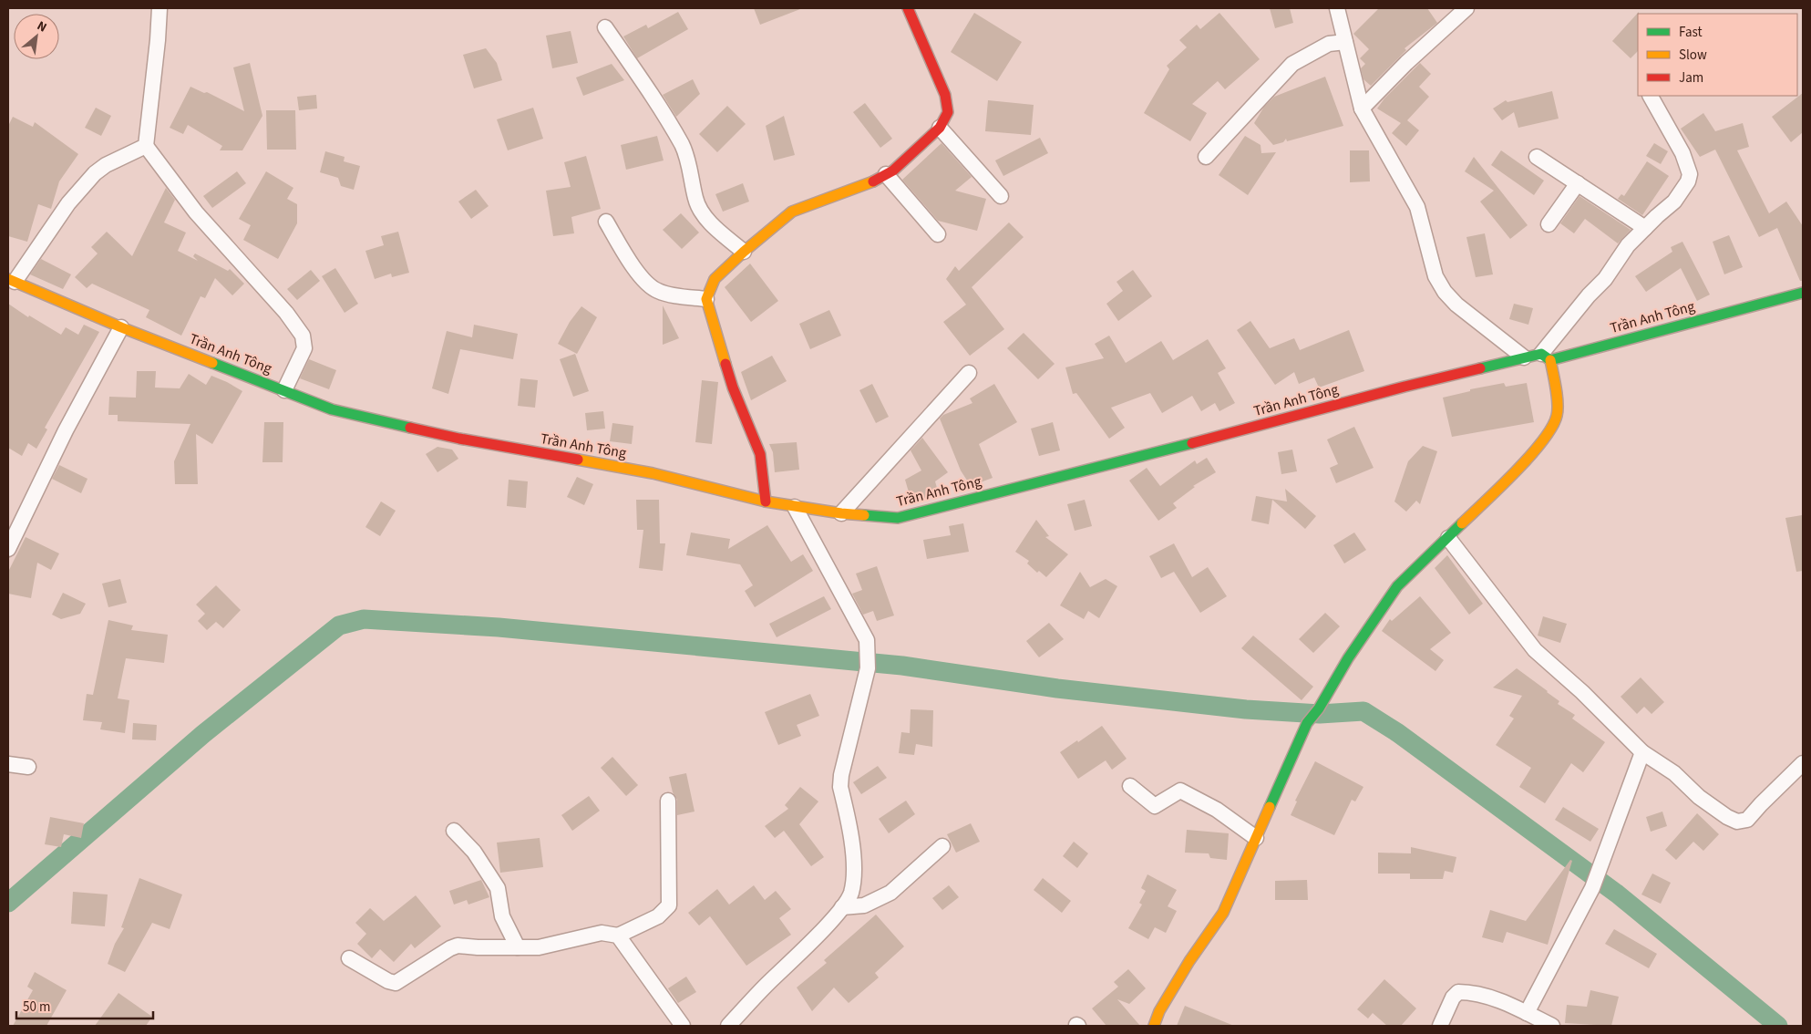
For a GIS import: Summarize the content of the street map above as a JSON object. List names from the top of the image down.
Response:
{
  "streets": {
    "street": ["Trần Anh Tông"]
  },
  "legend": ["Fast", "Slow", "Jam"],
  "scale_bar": "50 m",
  "north": "top right"
}
